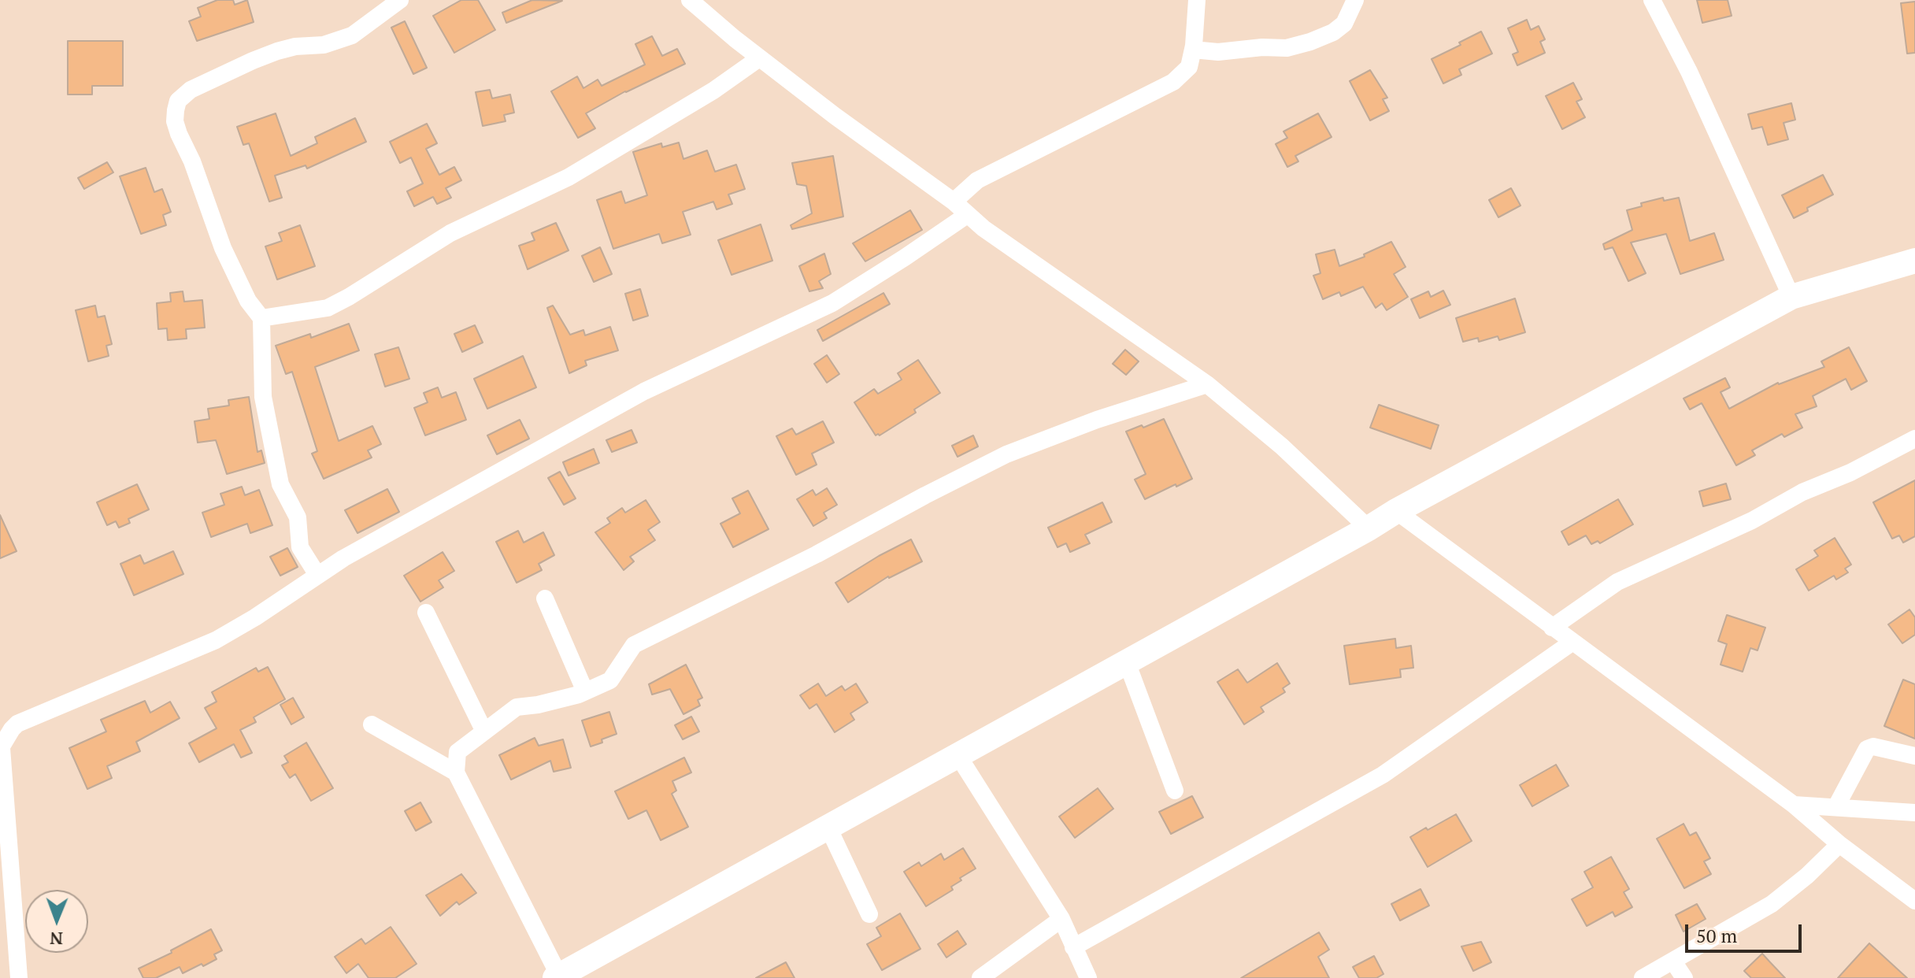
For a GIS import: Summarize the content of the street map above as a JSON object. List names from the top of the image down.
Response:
{
  "scale_bar": "50 m",
  "north": "bottom"
}
